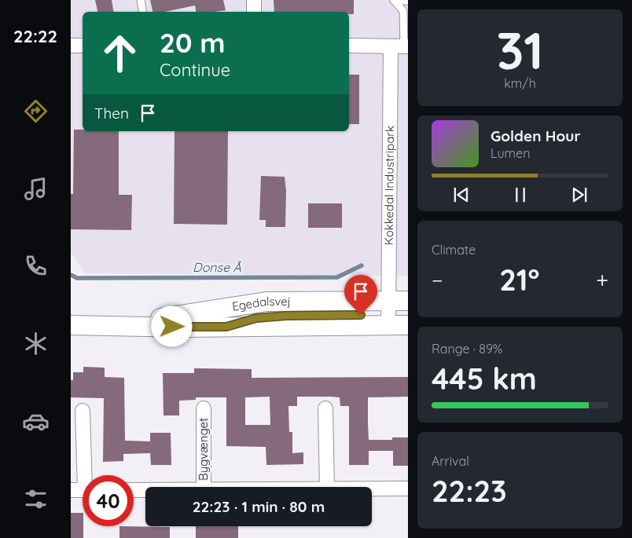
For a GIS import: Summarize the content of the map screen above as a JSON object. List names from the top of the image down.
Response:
{
  "streets": {
    "street": ["Kokkedal Industripark", "Egedalsvej", "Bygvænget"]
  },
  "crossings": [
    ["Kokkedal Industripark", "Egedalsvej"]
  ],
  "water": ["Donse Å"],
  "page": {
    "tabs": "22:22",
    "tile": [
      ["31", "km/h"],
      "Climate",
      ["Range · 89%", "445 km"],
      ["Arrival", "22:23"]
    ],
    "turn": ["20 m", "Continue"],
    "then": "Then",
    "song": ["Golden Hour", "Lumen"],
    "heat": ["−", "21°", "+"],
    "limit": "40",
    "trip": "22:23 · 1 min · 80 m"
  }
}
